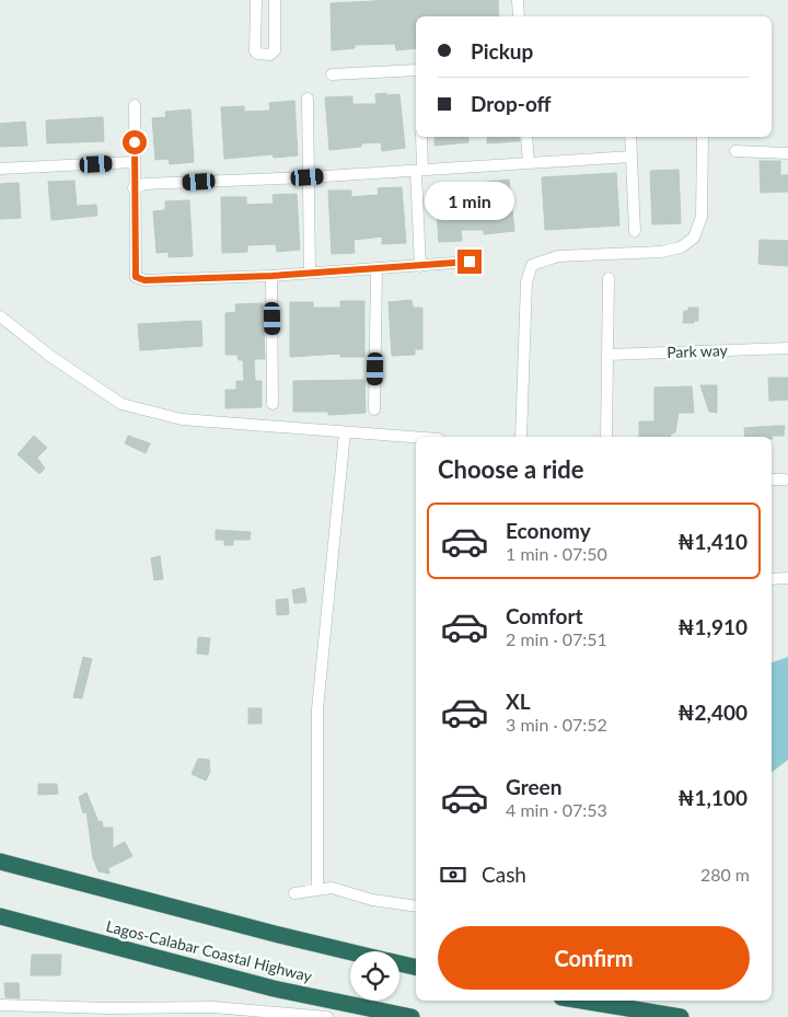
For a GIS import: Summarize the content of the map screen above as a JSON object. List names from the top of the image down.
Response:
{
  "streets": {
    "highway": ["Lagos-Calabar Coastal Highway"],
    "street": ["Park way"]
  },
  "page": {
    "banner": ["Pickup", "Drop-off"],
    "bubble": "1 min",
    "heading": "Choose a ride",
    "list": [
      {
        "name": "Economy",
        "note": "1 min · 07:50",
        "value": "₦1,410"
      },
      {
        "name": "Comfort",
        "note": "2 min · 07:51",
        "value": "₦1,910"
      },
      {
        "name": "XL",
        "note": "3 min · 07:52",
        "value": "₦2,400"
      },
      {
        "name": "Green",
        "note": "4 min · 07:53",
        "value": "₦1,100"
      }
    ],
    "pay": ["Cash", "280 m"],
    "buttons": "Confirm"
  }
}
